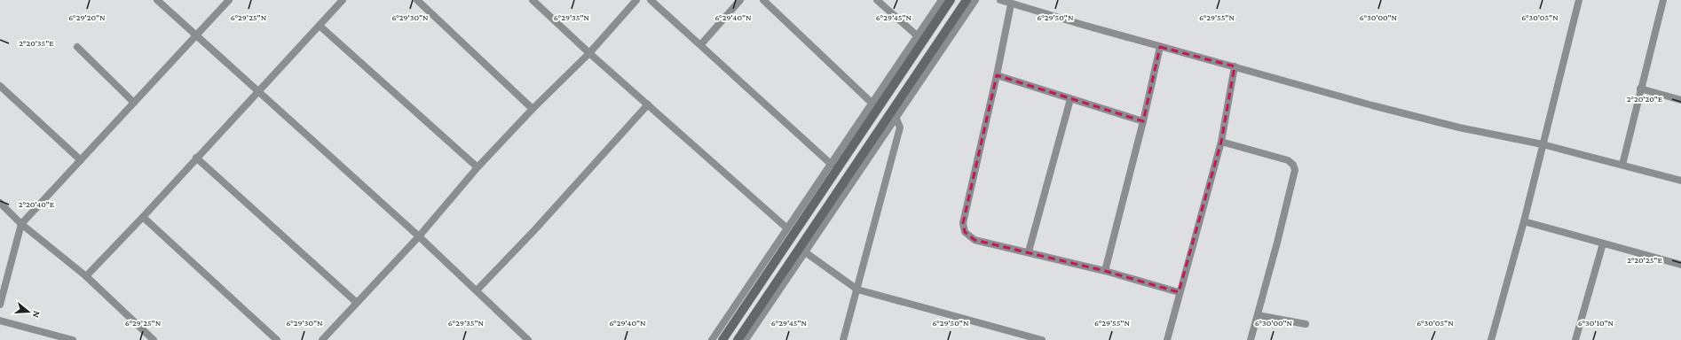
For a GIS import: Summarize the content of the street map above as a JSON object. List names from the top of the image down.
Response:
{
  "north": "right",
  "coordinates": [
    "6°29'20\"N",
    "6°29'25\"N",
    "6°29'30\"N",
    "6°29'35\"N",
    "6°29'40\"N",
    "6°29'45\"N",
    "6°29'50\"N",
    "6°29'55\"N",
    "6°30'00\"N",
    "6°30'05\"N",
    "2°20'35\"E",
    "2°20'20\"E",
    "2°20'40\"E",
    "2°20'25\"E",
    "6°30'10\"N"
  ]
}
